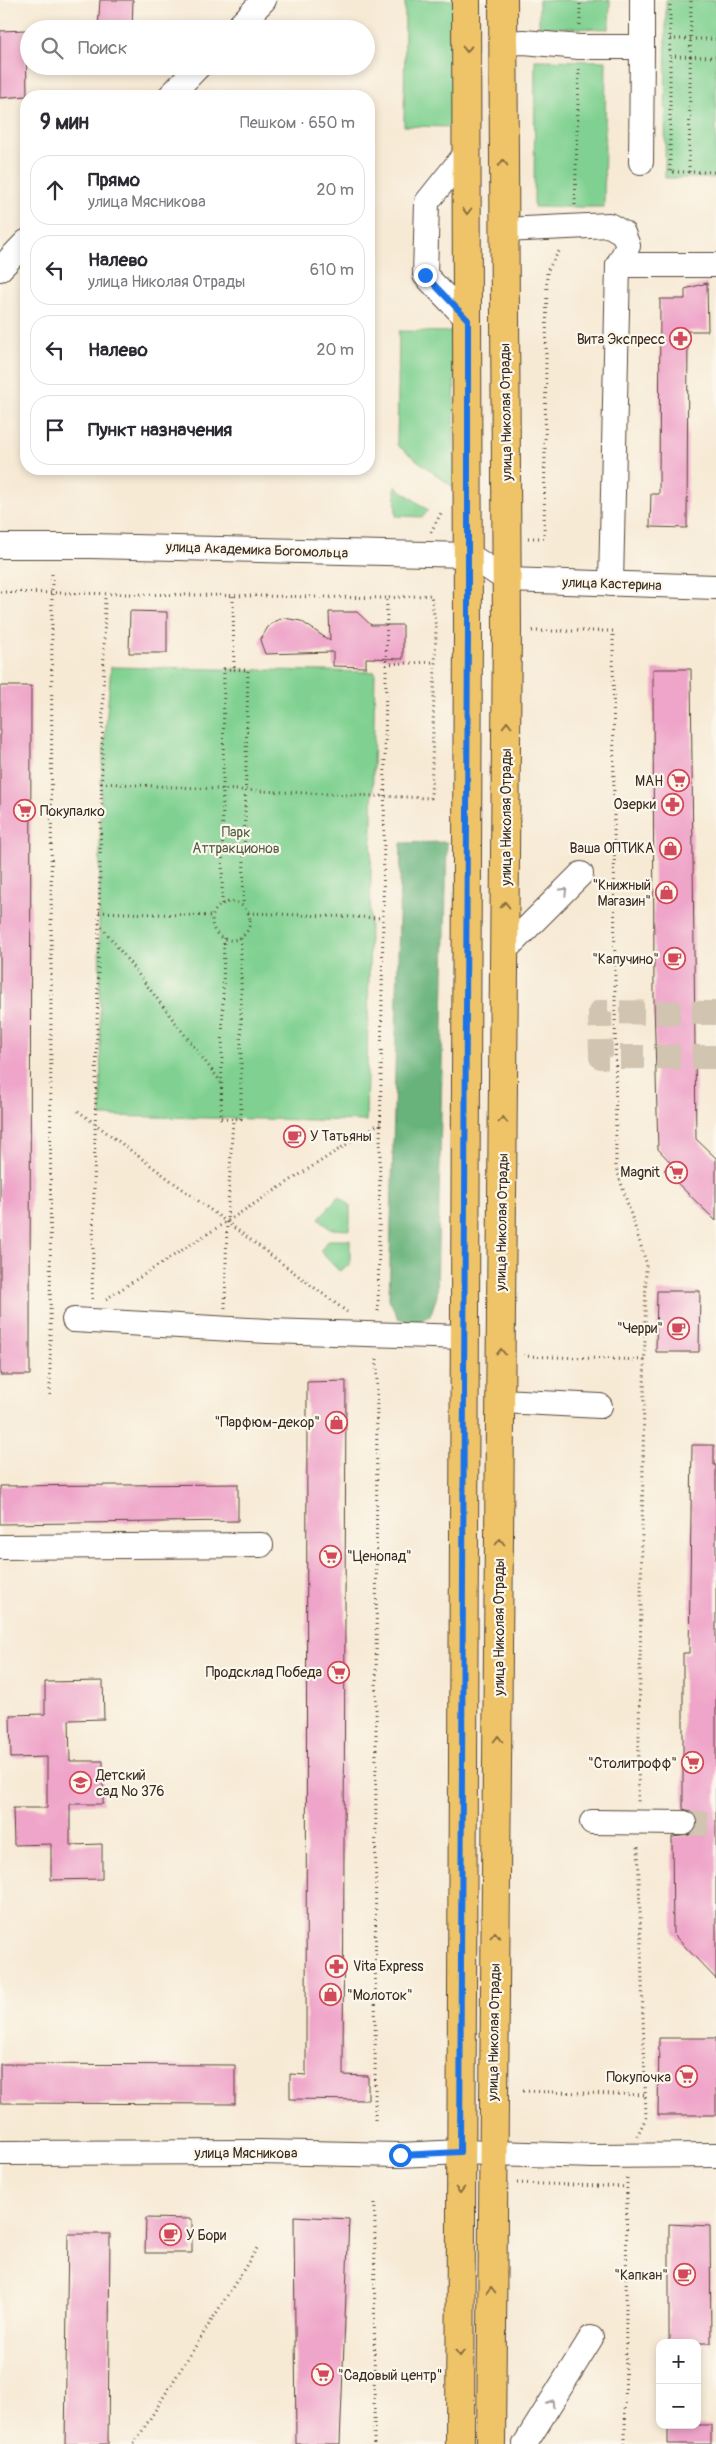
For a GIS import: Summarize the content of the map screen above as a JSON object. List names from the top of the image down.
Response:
{
  "streets": {
    "main road": ["улица Николая Отрады"],
    "street": ["улица Академика Богомольца", "улица Кастерина", "улица Мясникова"]
  },
  "crossings": [
    ["улица Николая Отрады", "улица Кастерина"],
    ["улица Николая Отрады", "улица Мясникова"]
  ],
  "parks": ["Парк Аттракционов"],
  "places": {
    "pharmacy": ["Вита Экспресс", "Озерки", "Vita Express"],
    "supermarket": [
      "МАН",
      "Покупалко",
      "Magnit",
      "\"Ценопад\"",
      "Продсклад Победа",
      "\"Столитрофф\"",
      "Покупочка",
      "\"Садовый центр\""
    ],
    "shop": [
      "Ваша ОПТИКА",
      "\"Книжный Магазин\"",
      "\"Парфюм-декор\"",
      "\"Молоток\""
    ],
    "cafe": [
      "\"Капучино\"",
      "У Татьяны",
      "\"Черри\"",
      "У Бори",
      "\"Капкан\""
    ],
    "school or university": ["Детский сад № 376"]
  },
  "page": {
    "search": "Поиск",
    "heading": ["9 мин", "Пешком · 650 m"],
    "list": [
      ["Прямо", "улица Мясникова", "20 m"],
      ["Налево", "улица Николая Отрады", "610 m"],
      ["Налево", "20 m"],
      "Пункт назначения"
    ],
    "map_buttons": ["+", "−"]
  }
}
